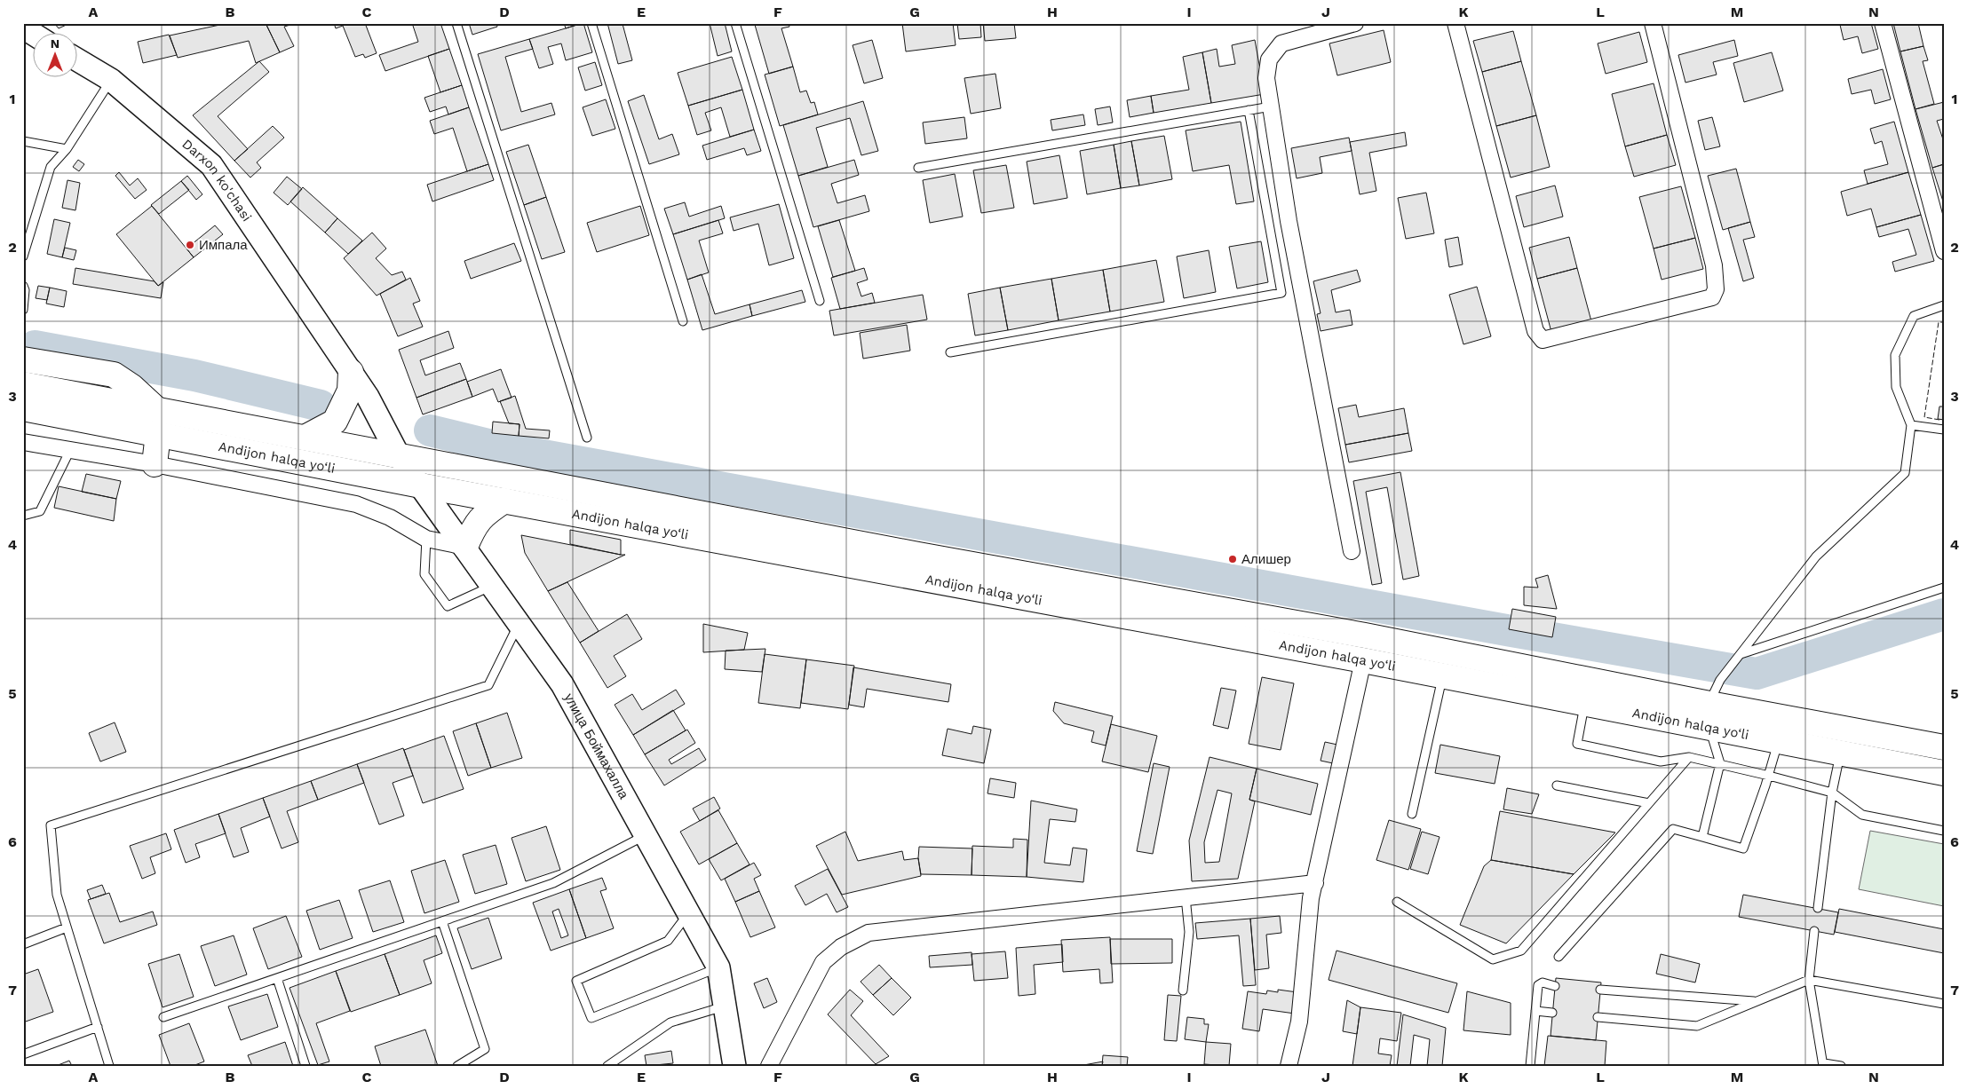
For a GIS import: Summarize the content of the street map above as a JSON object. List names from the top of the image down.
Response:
{
  "streets": {
    "highway": ["Andijon halqa yo‘li"],
    "main road": ["Darxon ko'chasi", "улица Боймахалла"]
  },
  "crossings": [
    ["Darxon ko'chasi", "Andijon halqa yo‘li"],
    ["Darxon ko'chasi", "улица Боймахалла"],
    ["Andijon halqa yo‘li", "улица Боймахалла"]
  ],
  "places": ["Импала", "Алишер"],
  "north": "top",
  "grid": {
    "columns": [
      "A",
      "B",
      "C",
      "D",
      "E",
      "F",
      "G",
      "H",
      "I",
      "J",
      "K",
      "L",
      "M",
      "N"
    ],
    "rows": [
      "1",
      "2",
      "3",
      "4",
      "5",
      "6",
      "7"
    ]
  }
}
